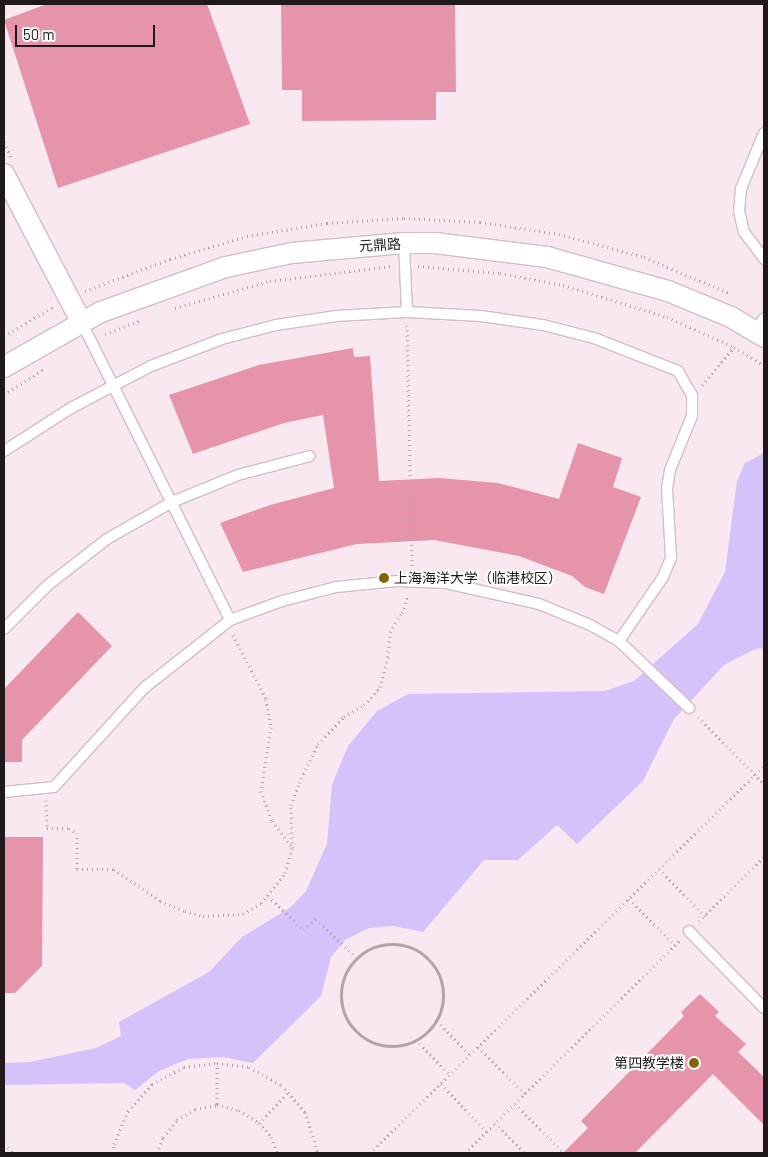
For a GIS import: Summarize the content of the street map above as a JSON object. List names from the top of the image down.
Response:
{
  "streets": {
    "street": ["元鼎路"]
  },
  "places": ["上海海洋大学（临港校区）", "第四教学楼"],
  "scale_bar": "50 m"
}
